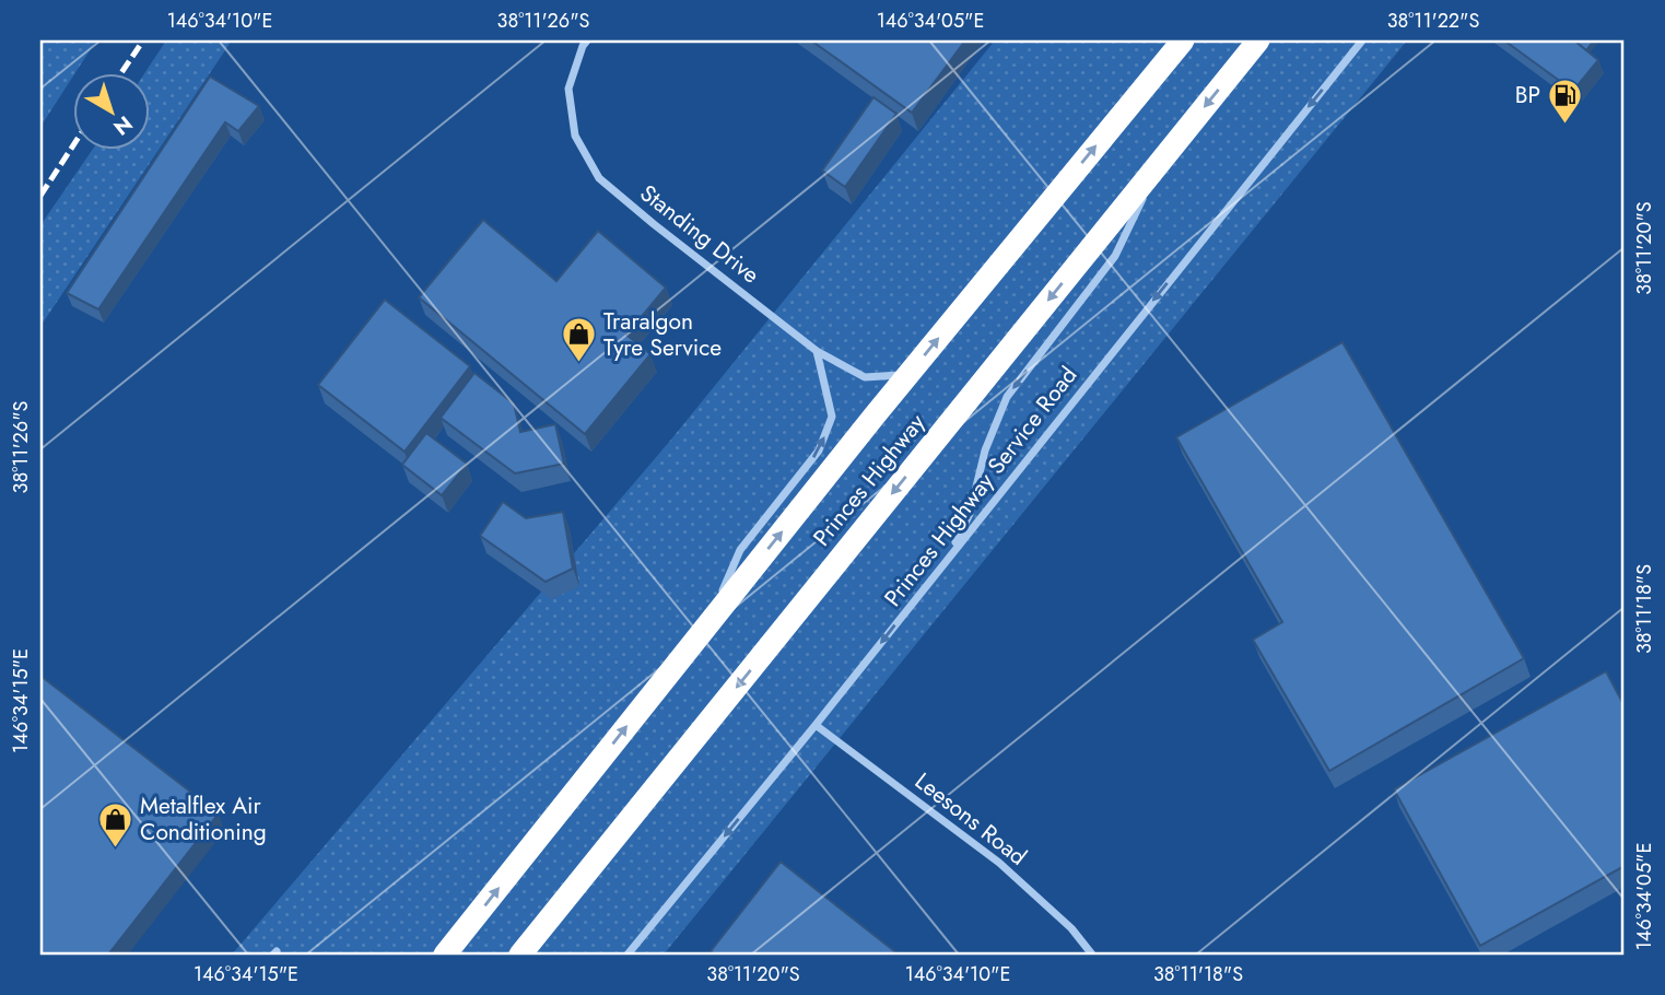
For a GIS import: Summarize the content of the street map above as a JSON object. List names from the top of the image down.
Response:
{
  "streets": {
    "highway": ["Princes Highway"],
    "street": ["Standing Drive", "Princes Highway Service Road", "Leesons Road"]
  },
  "crossings": [
    ["Standing Drive", "Princes Highway"],
    ["Princes Highway Service Road", "Leesons Road"]
  ],
  "places": {
    "fuel station": ["BP"],
    "shop": ["Traralgon Tyre Service", "Metalflex Air Conditioning"]
  },
  "north": "bottom right",
  "coordinates": [
    "146°34'10\"E",
    "38°11'26\"S",
    "146°34'05\"E",
    "38°11'22\"S",
    "38°11'20\"S",
    "38°11'18\"S",
    "146°34'15\"E"
  ]
}
